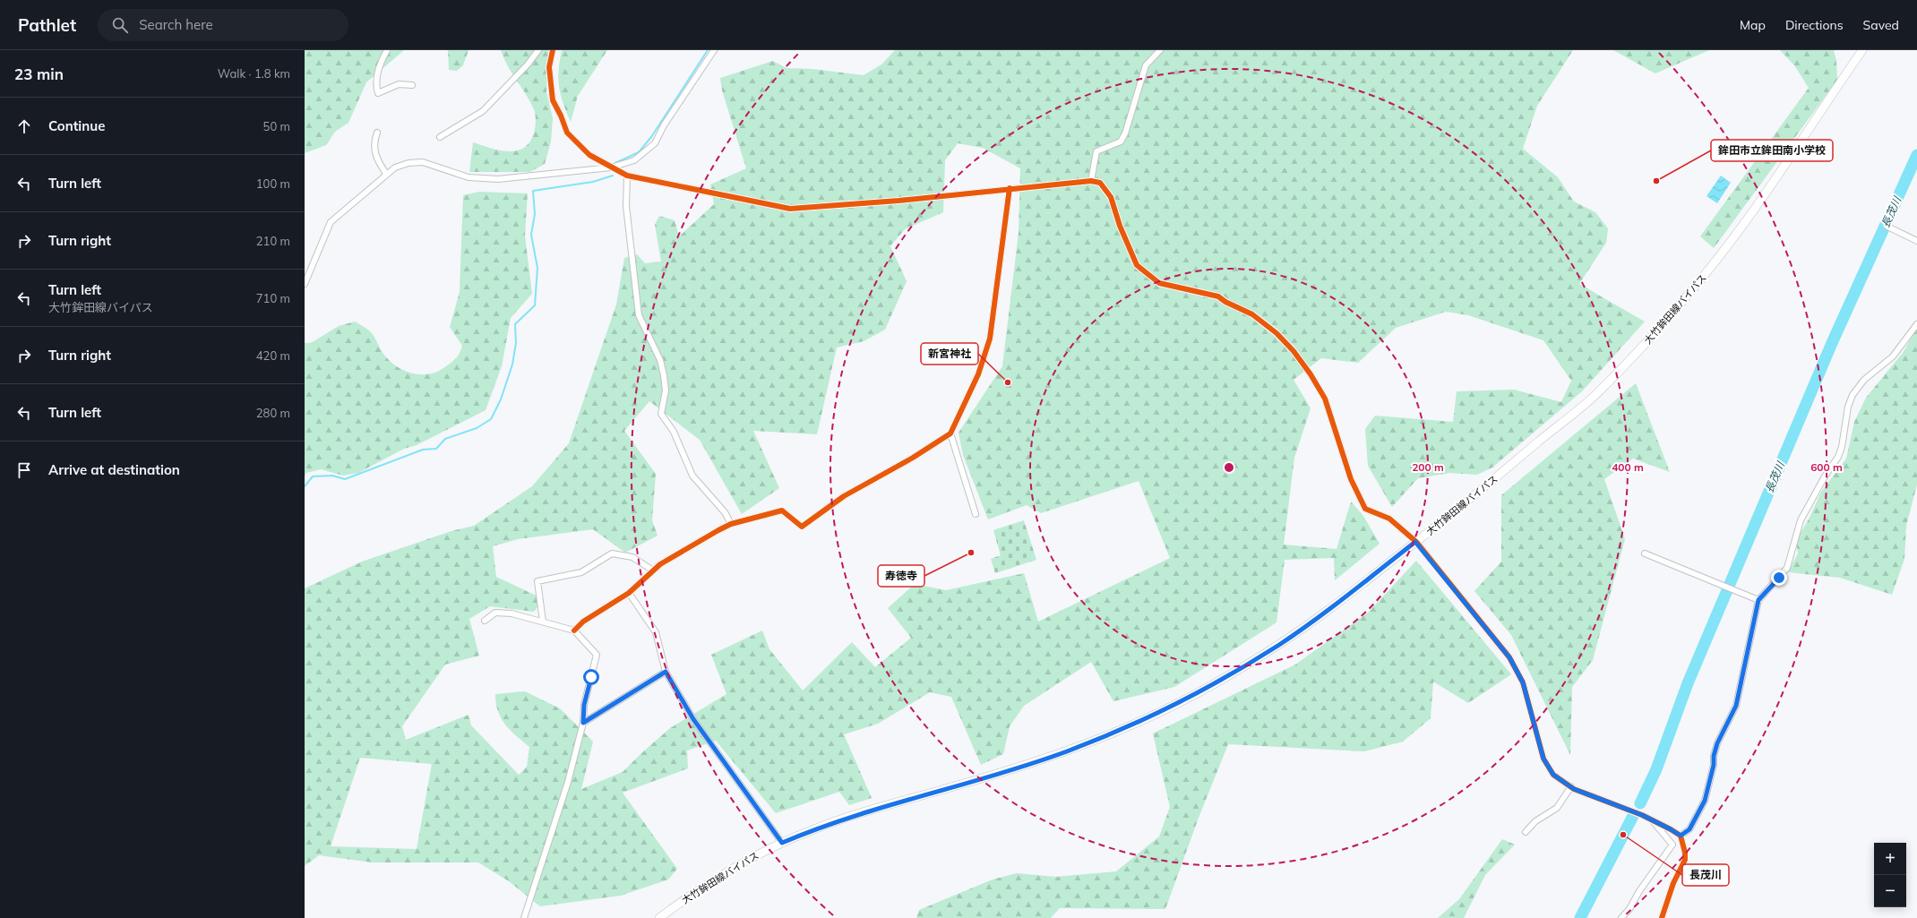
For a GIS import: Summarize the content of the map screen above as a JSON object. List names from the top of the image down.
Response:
{
  "streets": {
    "main road": ["大竹鉾田線バイパス"]
  },
  "water": ["長茂川"],
  "places": [
    "鉾田市立鉾田南小学校",
    "新宮神社",
    "寿徳寺",
    "長茂川"
  ],
  "page": {
    "header": "Pathlet",
    "search": "Search here",
    "nav": ["Map", "Directions", "Saved"],
    "heading": ["23 min", "Walk · 1.8 km"],
    "list": [
      ["Continue", "50 m"],
      ["Turn left", "100 m"],
      ["Turn right", "210 m"],
      ["Turn left", "大竹鉾田線バイパス", "710 m"],
      ["Turn right", "420 m"],
      ["Turn left", "280 m"],
      "Arrive at destination"
    ],
    "map_buttons": ["+", "−"]
  },
  "rings": ["200 m", "400 m", "600 m"]
}
